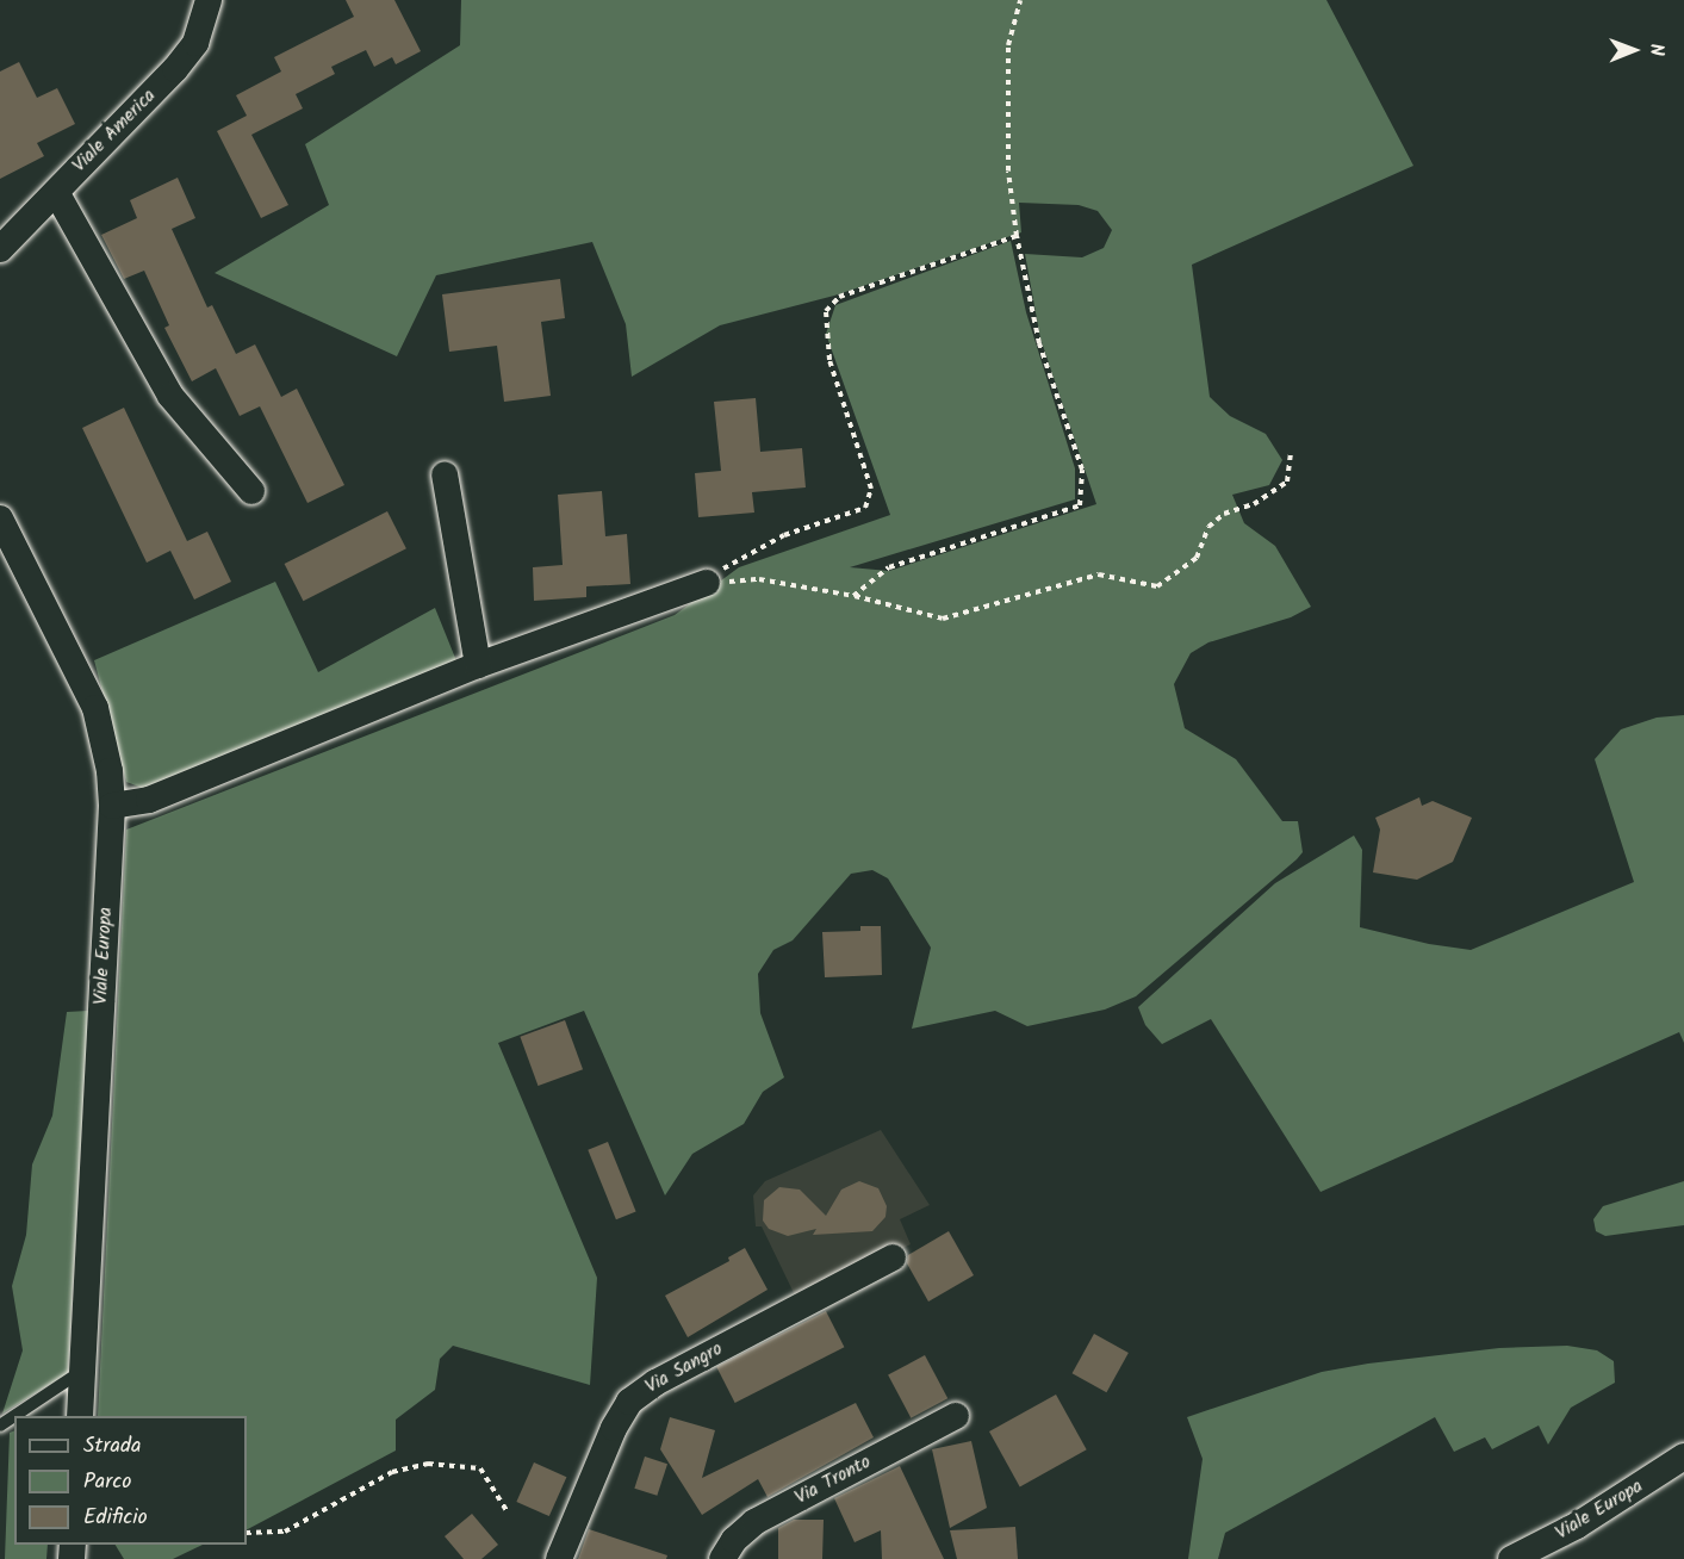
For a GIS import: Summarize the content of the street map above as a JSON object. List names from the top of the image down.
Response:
{
  "streets": {
    "street": [
      "Viale America",
      "Viale Europa",
      "Via Sangro",
      "Via Tronto"
    ]
  },
  "legend": ["Strada", "Parco", "Edificio"],
  "north": "right"
}
